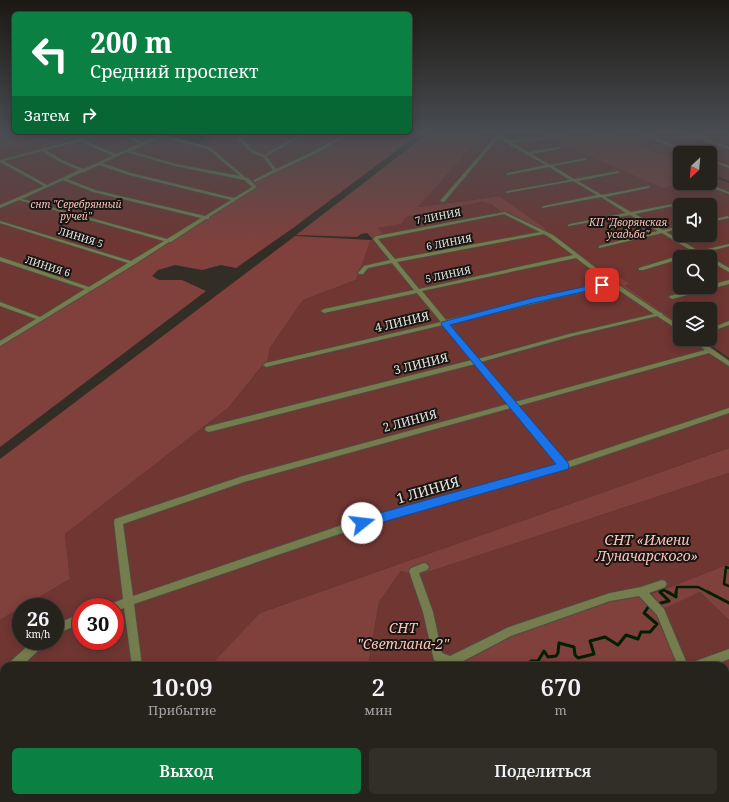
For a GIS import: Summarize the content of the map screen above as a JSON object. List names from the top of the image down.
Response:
{
  "streets": {
    "street": [
      "7 ЛИНИЯ",
      "ЛИНИЯ 5",
      "6 ЛИНИЯ",
      "ЛИНИЯ 6",
      "5 ЛИНИЯ",
      "4 ЛИНИЯ",
      "3 ЛИНИЯ",
      "2 ЛИНИЯ",
      "1 ЛИНИЯ"
    ]
  },
  "crossings": [
    ["7 ЛИНИЯ", "6 ЛИНИЯ"],
    ["2 ЛИНИЯ", "1 ЛИНИЯ"]
  ],
  "parks": [
    "снт \"Серебрянный ручей\"",
    "КП \"Дворянская усадьба\"",
    "СНТ «Имени Луначарского»",
    "СНТ \"Светлана-2\""
  ],
  "north": "bottom left",
  "page": {
    "turn": ["200 m", "Средний проспект"],
    "then": "Затем",
    "speed": "26 km/h",
    "limit": "30",
    "eta": [
      "10:09",
      "Прибытие",
      "2",
      "мин",
      "670",
      "m"
    ],
    "buttons": ["Выход", "Поделиться"]
  }
}
